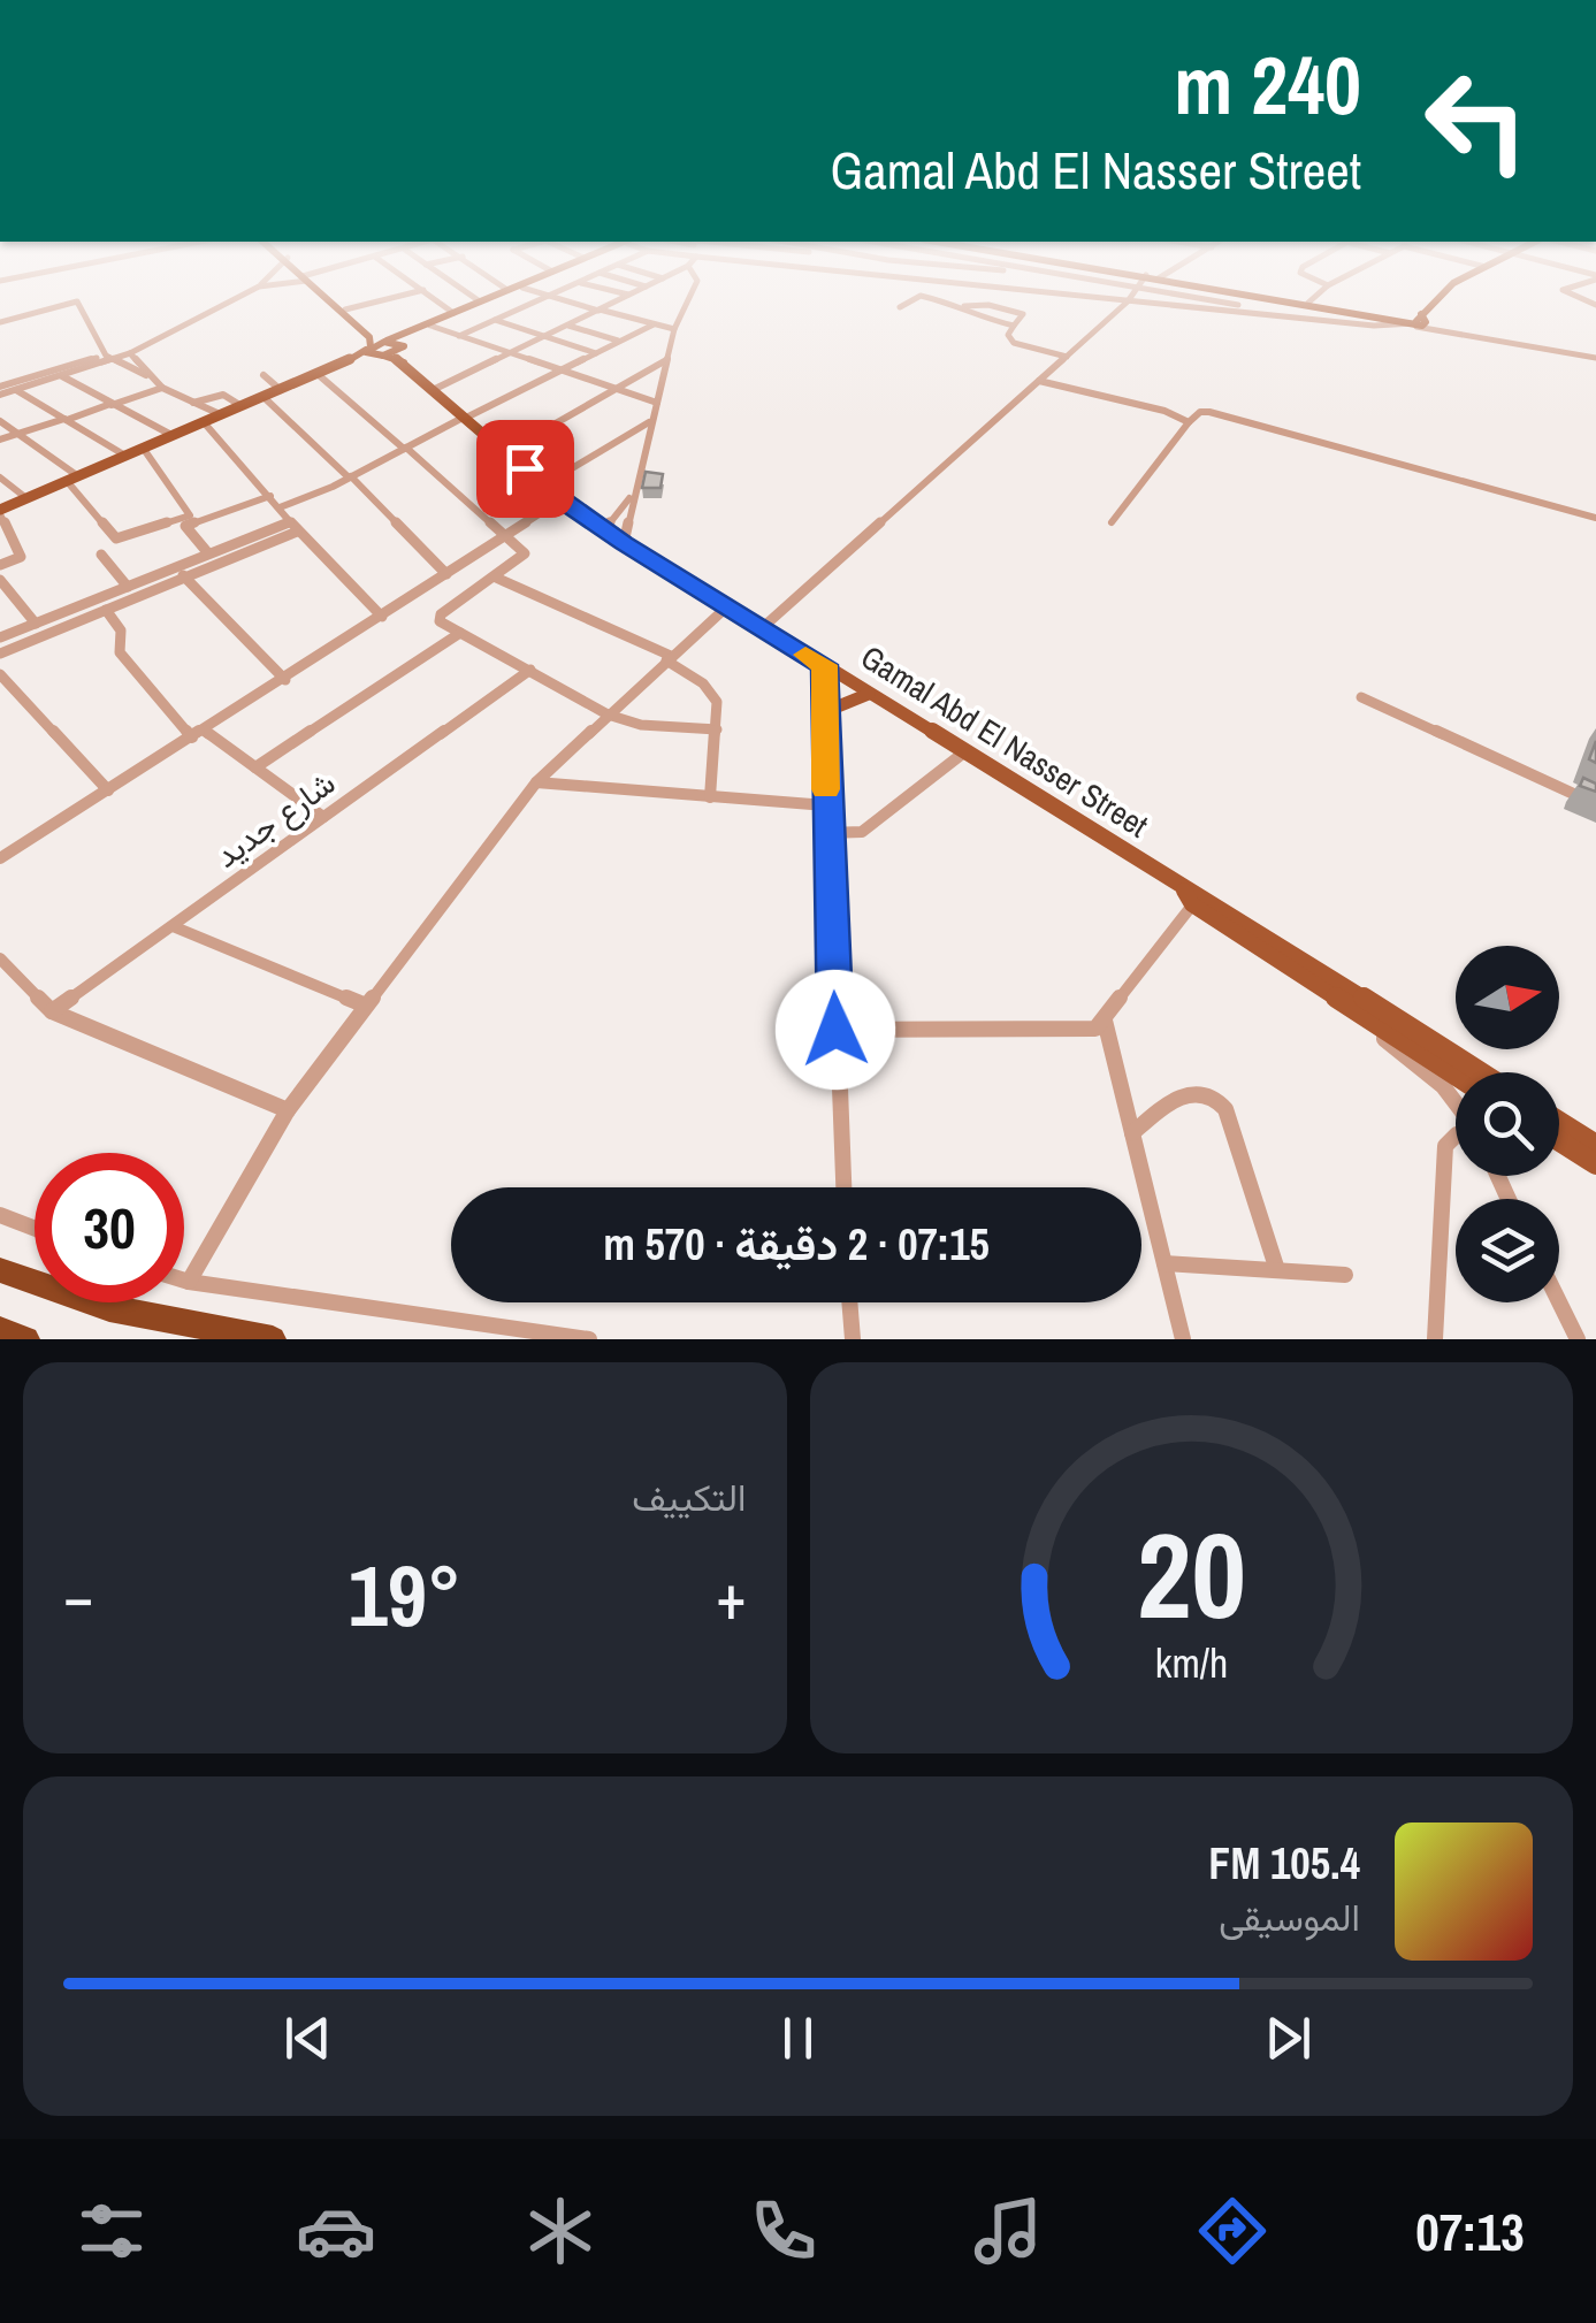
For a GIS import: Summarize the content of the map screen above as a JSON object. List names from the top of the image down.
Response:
{
  "streets": {
    "main road": ["Gamal Abd El Nasser Street"],
    "street": ["شارع جديد"]
  },
  "north": "right",
  "page": {
    "turn": ["240 m", "Gamal Abd El Nasser Street"],
    "limit": "30",
    "trip": "07:15 · 2 دقيقة · 570 m",
    "tile": "التكييف",
    "heat": ["−", "19°", "+"],
    "song": ["105.4 FM", "الموسيقى"],
    "tabs": "07:13",
    "gauge": ["20", "km/h"]
  }
}
